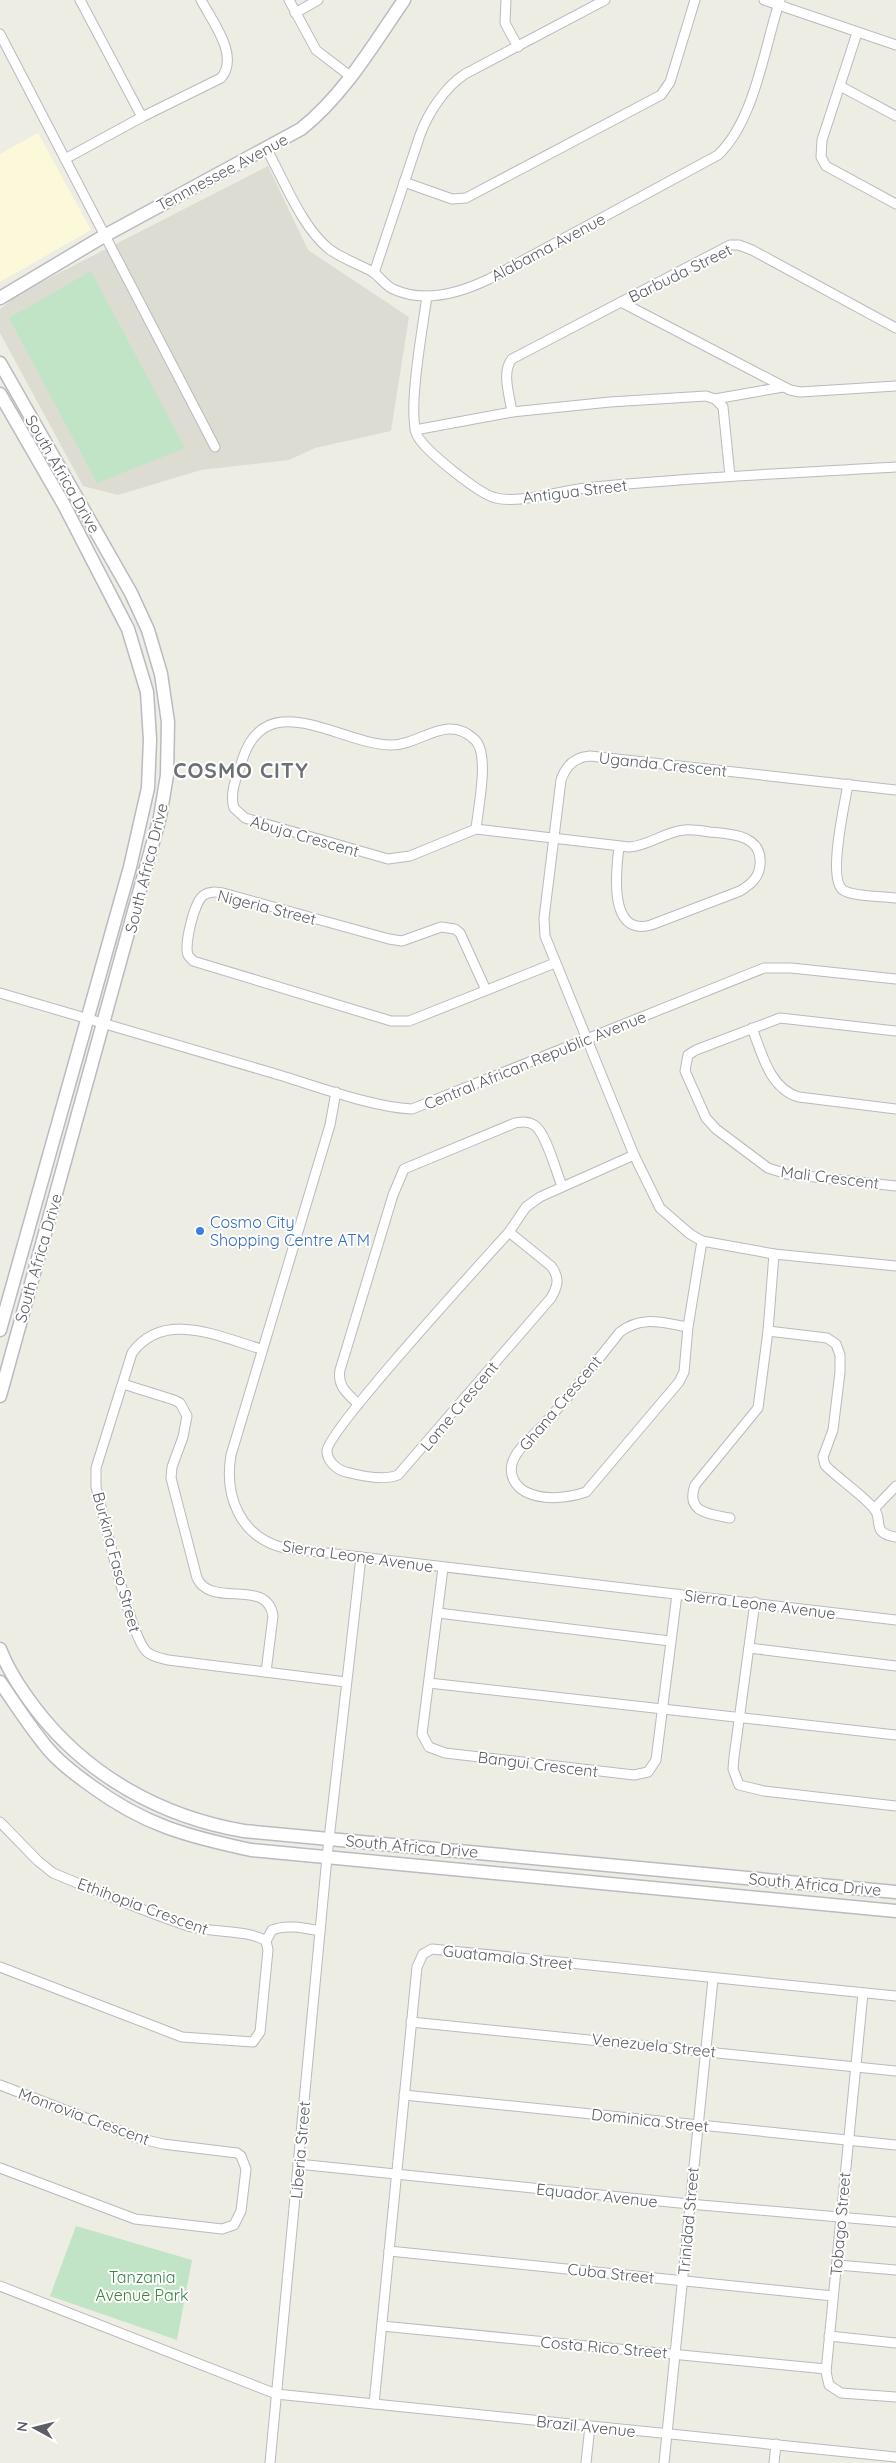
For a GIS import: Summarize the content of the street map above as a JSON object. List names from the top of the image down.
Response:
{
  "streets": {
    "street": [
      "Tennnessee Avenue",
      "Alabama Avenue",
      "Barbuda Street",
      "South Africa Drive",
      "Antigua Street",
      "Uganda Crescent",
      "Abuja Crescent",
      "Nigeria Street",
      "Central African Republic Avenue",
      "Mali Crescent",
      "Ghana Crescent",
      "Lome Crescent",
      "Sierra Leone Avenue",
      "Burkina Faso Street",
      "Bangui Crescent",
      "Ethihopia Crescent",
      "Guatamala Street",
      "Venezuela Street",
      "Monrovia Crescent",
      "Dominica Street",
      "Liberia Street",
      "Equador Avenue",
      "Trinidad Street",
      "Tobago Street",
      "Cuba Street",
      "Costa Rico Street",
      "Brazil Avenue"
    ]
  },
  "crossings": [
    ["Tennnessee Avenue", "Alabama Avenue"],
    ["South Africa Drive", "Central African Republic Avenue"],
    ["South Africa Drive", "Liberia Street"],
    ["Uganda Crescent", "Abuja Crescent"],
    ["Uganda Crescent", "Nigeria Street"],
    ["Uganda Crescent", "Central African Republic Avenue"],
    ["Uganda Crescent", "Ghana Crescent"],
    ["Central African Republic Avenue", "Sierra Leone Avenue"],
    ["Sierra Leone Avenue", "Burkina Faso Street"],
    ["Sierra Leone Avenue", "Bangui Crescent"],
    ["Sierra Leone Avenue", "Liberia Street"],
    ["Burkina Faso Street", "Liberia Street"],
    ["Guatamala Street", "Venezuela Street"],
    ["Guatamala Street", "Dominica Street"],
    ["Guatamala Street", "Equador Avenue"],
    ["Guatamala Street", "Trinidad Street"],
    ["Guatamala Street", "Tobago Street"],
    ["Guatamala Street", "Cuba Street"],
    ["Guatamala Street", "Costa Rico Street"],
    ["Guatamala Street", "Brazil Avenue"],
    ["Venezuela Street", "Trinidad Street"],
    ["Venezuela Street", "Tobago Street"],
    ["Dominica Street", "Trinidad Street"],
    ["Dominica Street", "Tobago Street"],
    ["Liberia Street", "Equador Avenue"],
    ["Liberia Street", "Brazil Avenue"],
    ["Equador Avenue", "Trinidad Street"],
    ["Equador Avenue", "Tobago Street"],
    ["Trinidad Street", "Cuba Street"],
    ["Trinidad Street", "Costa Rico Street"],
    ["Trinidad Street", "Brazil Avenue"],
    ["Tobago Street", "Cuba Street"],
    ["Tobago Street", "Costa Rico Street"]
  ],
  "districts": ["COSMO CITY"],
  "parks": ["Tanzania Avenue Park"],
  "places": ["Cosmo City Shopping Centre ATM"],
  "north": "left"
}
